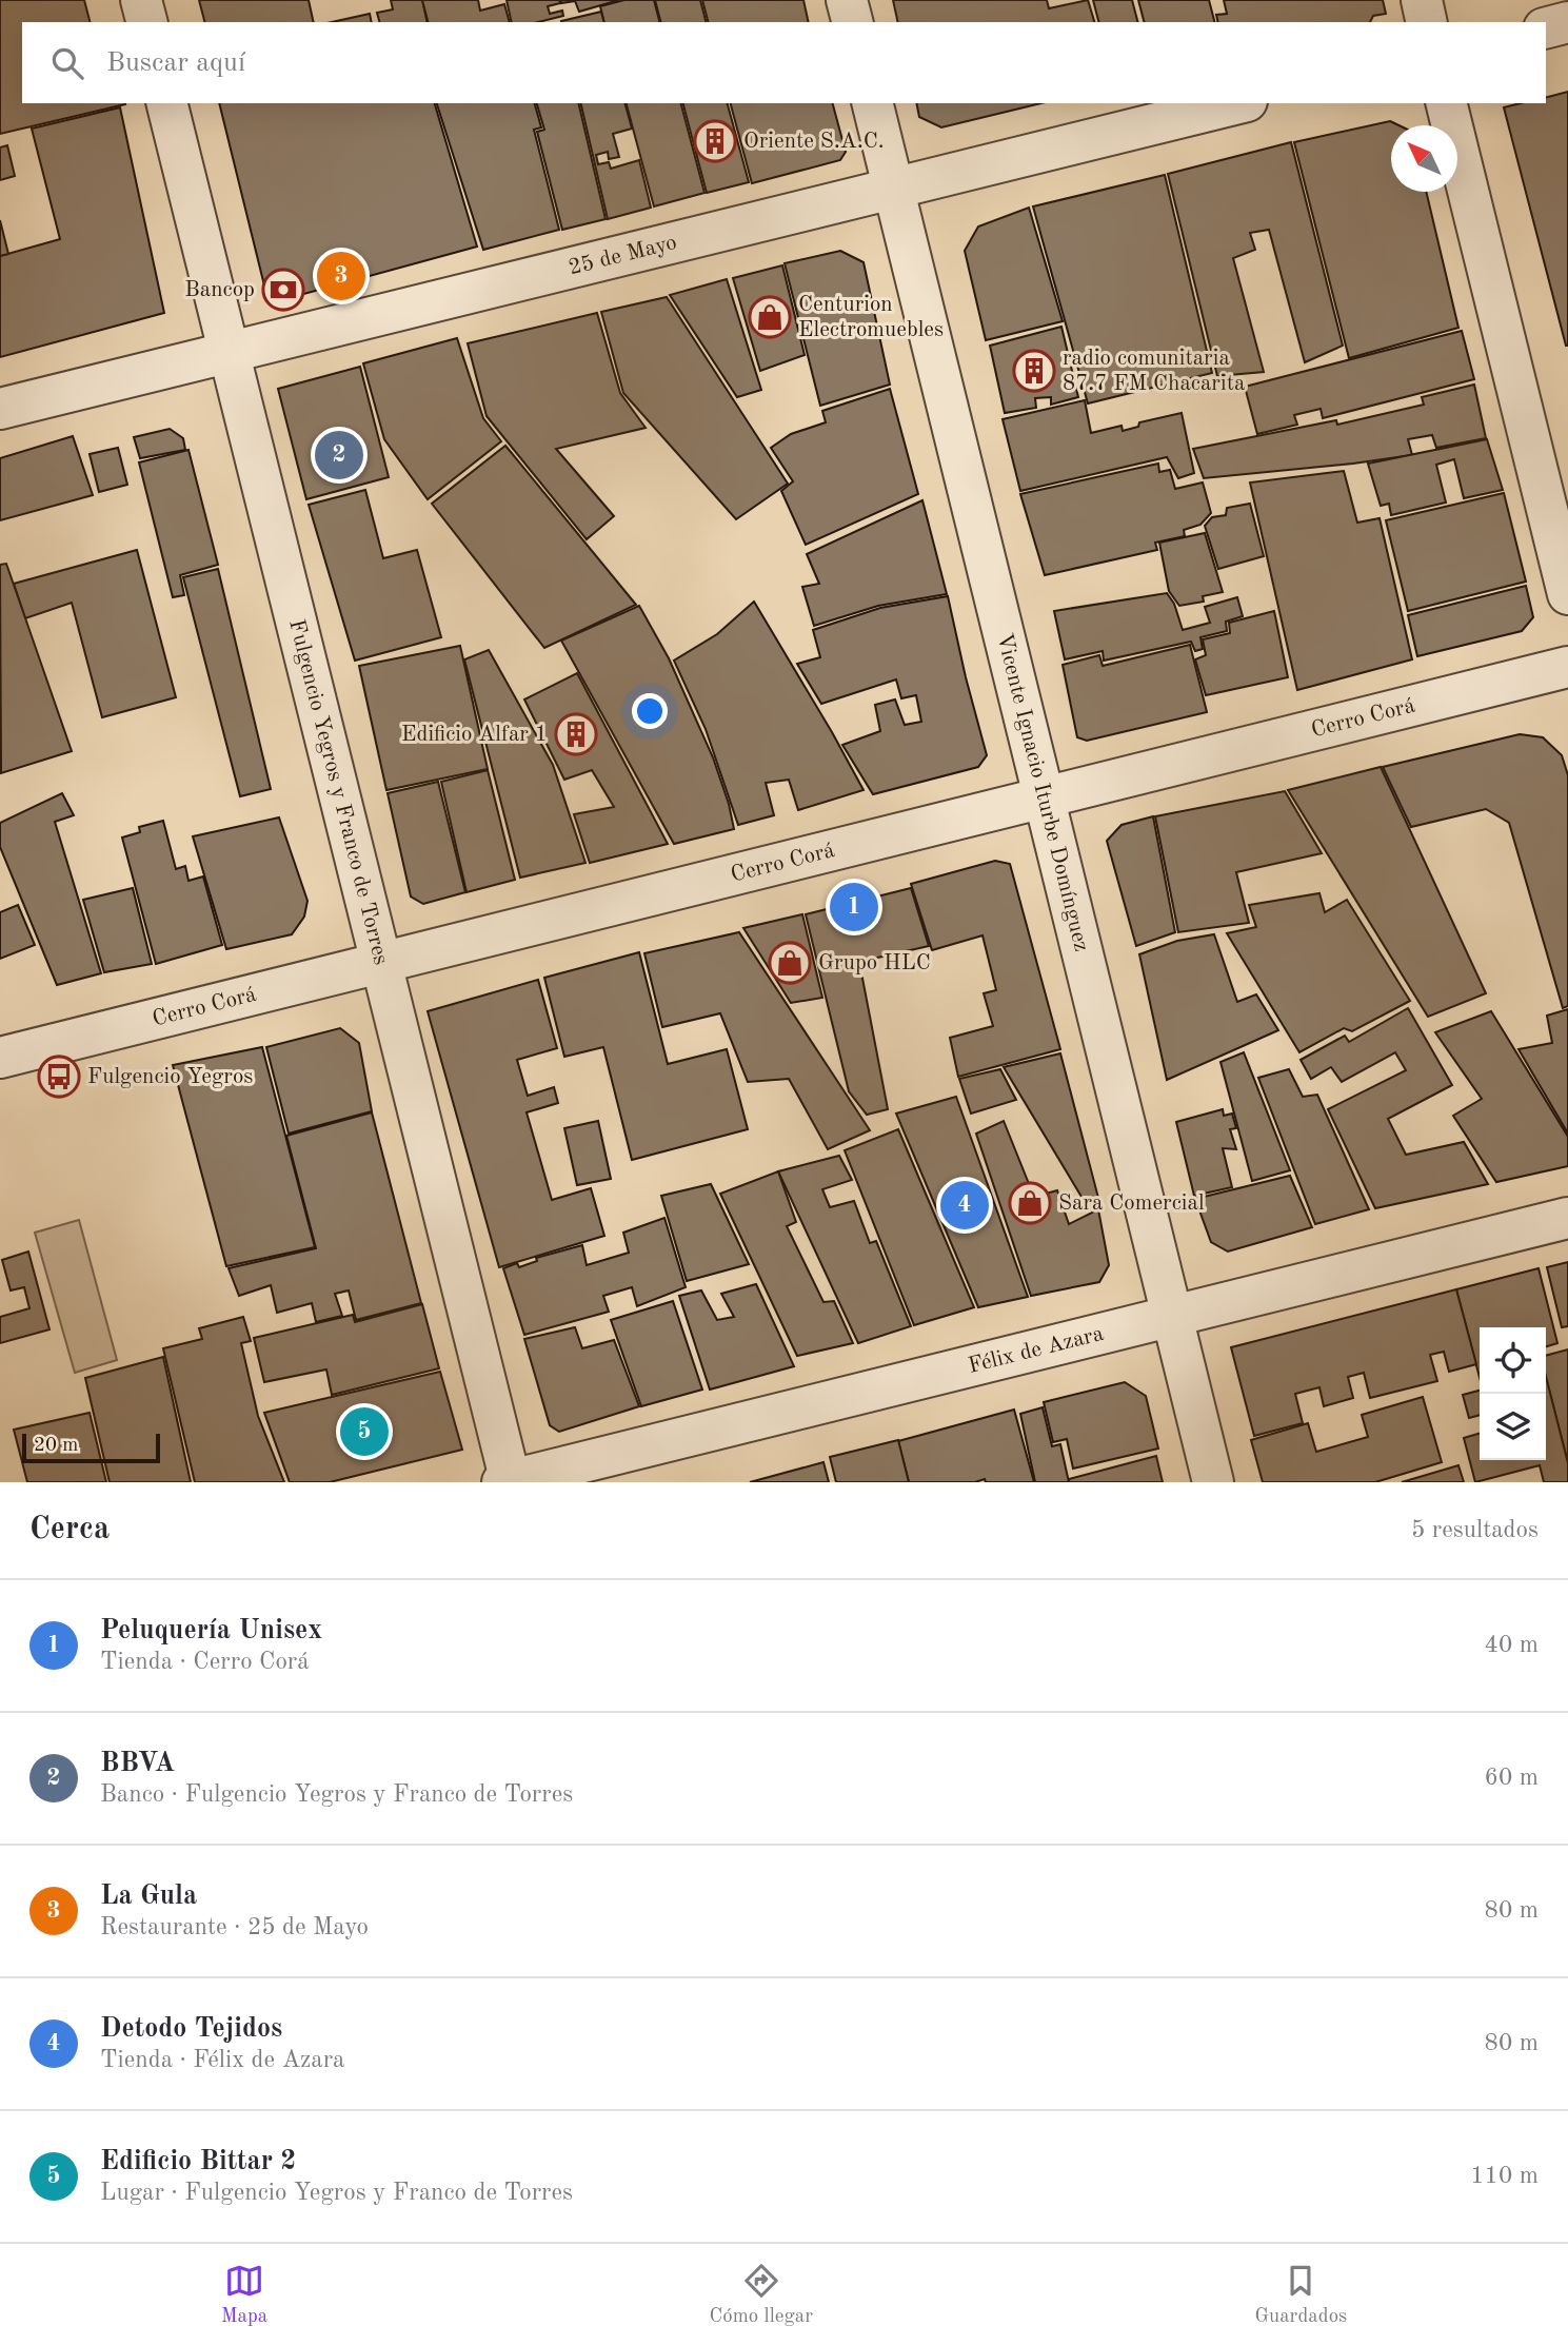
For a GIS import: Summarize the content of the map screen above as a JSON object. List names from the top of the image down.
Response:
{
  "streets": {
    "street": [
      "25 de Mayo",
      "Cerro Corá",
      "Fulgencio Yegros y Franco de Torres",
      "Vicente Ignacio Iturbe Domínguez",
      "Félix de Azara"
    ]
  },
  "crossings": [
    ["25 de Mayo", "Fulgencio Yegros y Franco de Torres"],
    ["25 de Mayo", "Vicente Ignacio Iturbe Domínguez"],
    ["Cerro Corá", "Fulgencio Yegros y Franco de Torres"],
    ["Cerro Corá", "Vicente Ignacio Iturbe Domínguez"],
    ["Fulgencio Yegros y Franco de Torres", "Félix de Azara"],
    ["Vicente Ignacio Iturbe Domínguez", "Félix de Azara"]
  ],
  "places": {
    "building": ["Oriente S.A.C.", "radio comunitaria 87.7 FM Chacarita", "Edificio Alfar 1"],
    "bank": ["Bancop"],
    "shop": ["Centurion Electromuebles", "Grupo HLC", "Sara Comercial"],
    "bus stop": ["Fulgencio Yegros"]
  },
  "scale_bar": "20 m",
  "north": "top left",
  "page": {
    "search": "Buscar aquí",
    "pins": [
      "3",
      "2",
      "1",
      "4",
      "5"
    ],
    "scale": "20 m",
    "heading": ["Cerca", "5 resultados"],
    "list": [
      {
        "mark": "1",
        "name": "Peluquería Unisex",
        "note": "Tienda · Cerro Corá",
        "value": "40 m"
      },
      {
        "mark": "2",
        "name": "BBVA",
        "note": "Banco · Fulgencio Yegros y Franco de Torres",
        "value": "60 m"
      },
      {
        "mark": "3",
        "name": "La Gula",
        "note": "Restaurante · 25 de Mayo",
        "value": "80 m"
      },
      {
        "mark": "4",
        "name": "Detodo Tejidos",
        "note": "Tienda · Félix de Azara",
        "value": "80 m"
      },
      {
        "mark": "5",
        "name": "Edificio Bittar 2",
        "note": "Lugar · Fulgencio Yegros y Franco de Torres",
        "value": "110 m"
      }
    ],
    "nav": ["Mapa", "Cómo llegar", "Guardados"]
  }
}
